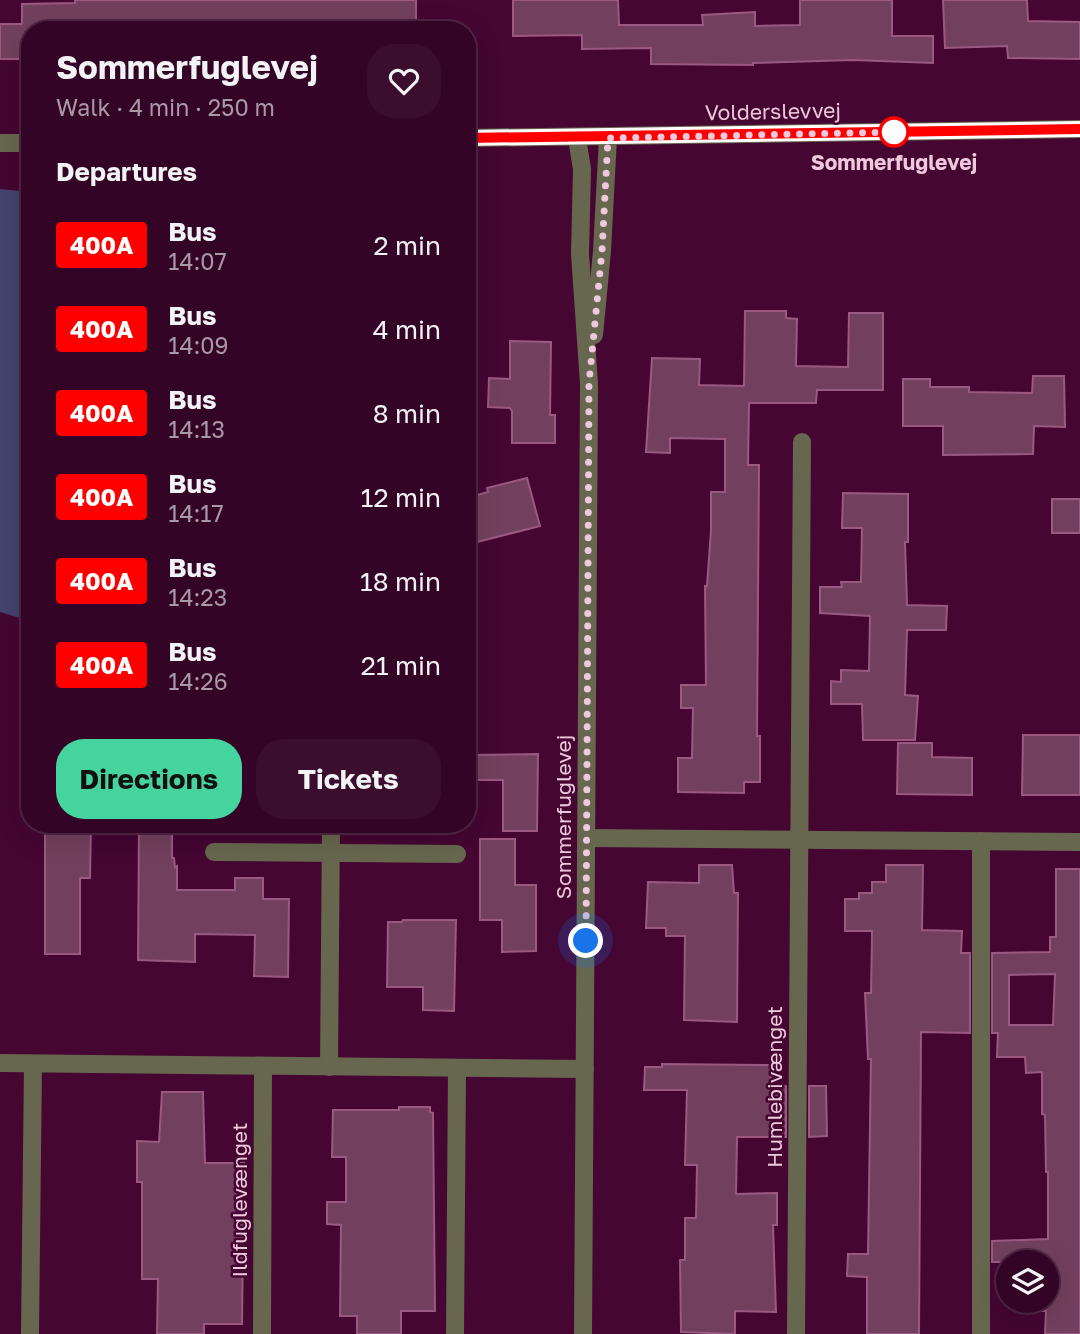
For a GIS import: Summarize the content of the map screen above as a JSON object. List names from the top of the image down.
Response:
{
  "streets": {
    "street": [
      "Volderslevvej",
      "Sommerfuglevej",
      "Humlebivænget",
      "Ildfuglevænget"
    ]
  },
  "crossings": [
    ["Volderslevvej", "Sommerfuglevej"]
  ],
  "places": ["Sommerfuglevej"],
  "lines": ["bus line 400A"],
  "page": {
    "heading": [
      ["Sommerfuglevej", "Walk · 4 min · 250 m"],
      "Departures"
    ],
    "list": [
      {
        "mark": "400A",
        "name": "Bus",
        "note": "14:07",
        "value": "2 min"
      },
      {
        "mark": "400A",
        "name": "Bus",
        "note": "14:09",
        "value": "4 min"
      },
      {
        "mark": "400A",
        "name": "Bus",
        "note": "14:13",
        "value": "8 min"
      },
      {
        "mark": "400A",
        "name": "Bus",
        "note": "14:17",
        "value": "12 min"
      },
      {
        "mark": "400A",
        "name": "Bus",
        "note": "14:23",
        "value": "18 min"
      },
      {
        "mark": "400A",
        "name": "Bus",
        "note": "14:26",
        "value": "21 min"
      }
    ],
    "buttons": ["Directions", "Tickets"]
  }
}
